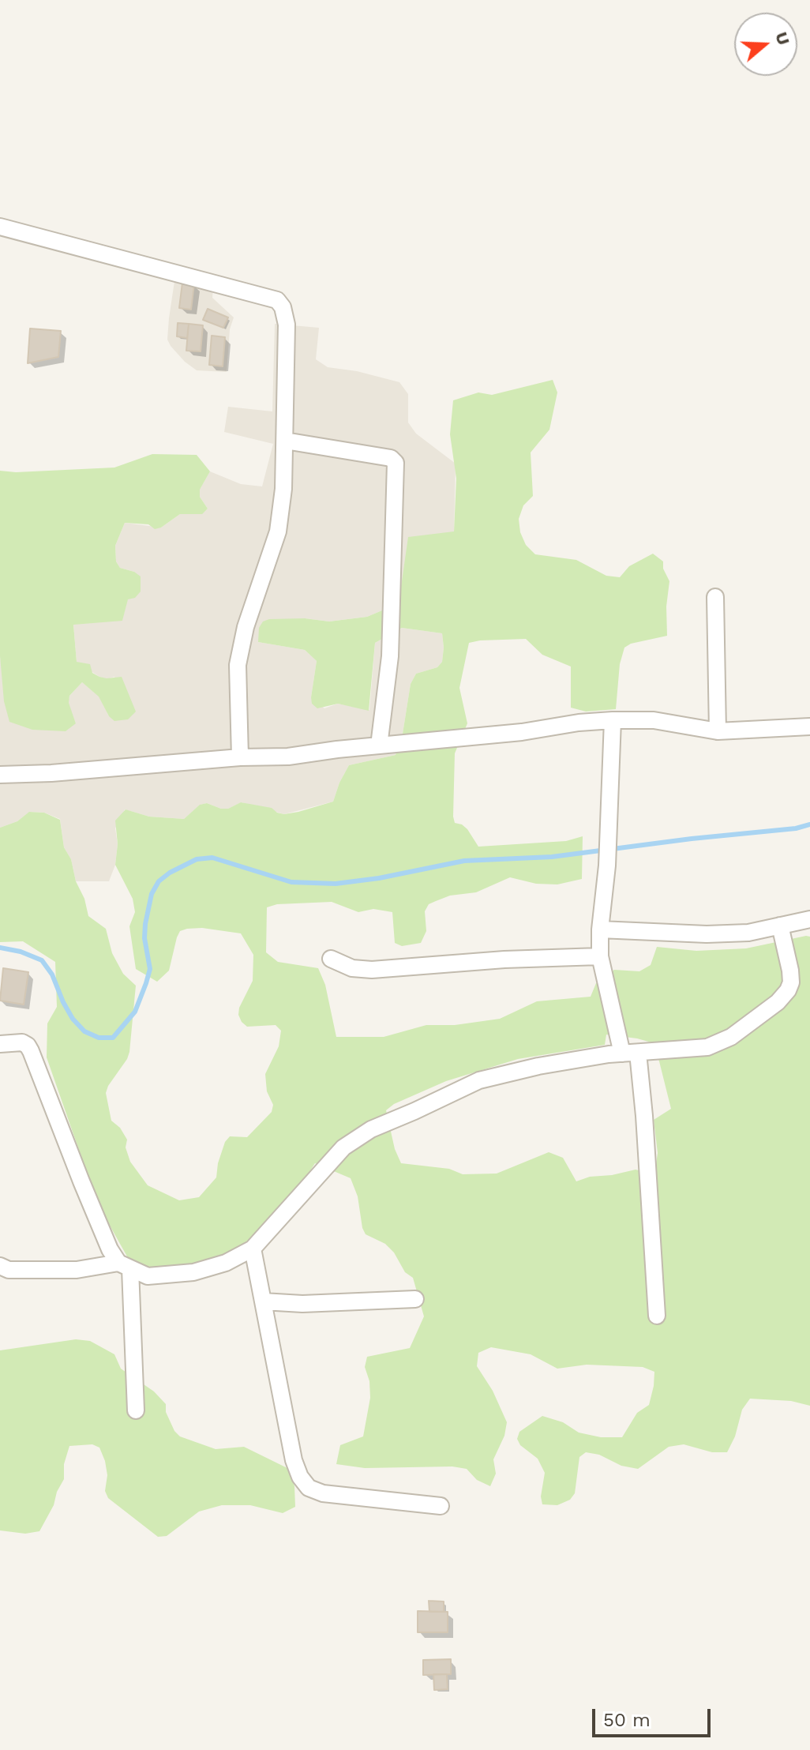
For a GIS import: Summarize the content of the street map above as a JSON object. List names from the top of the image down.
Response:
{
  "scale_bar": "50 m",
  "north": "right"
}
